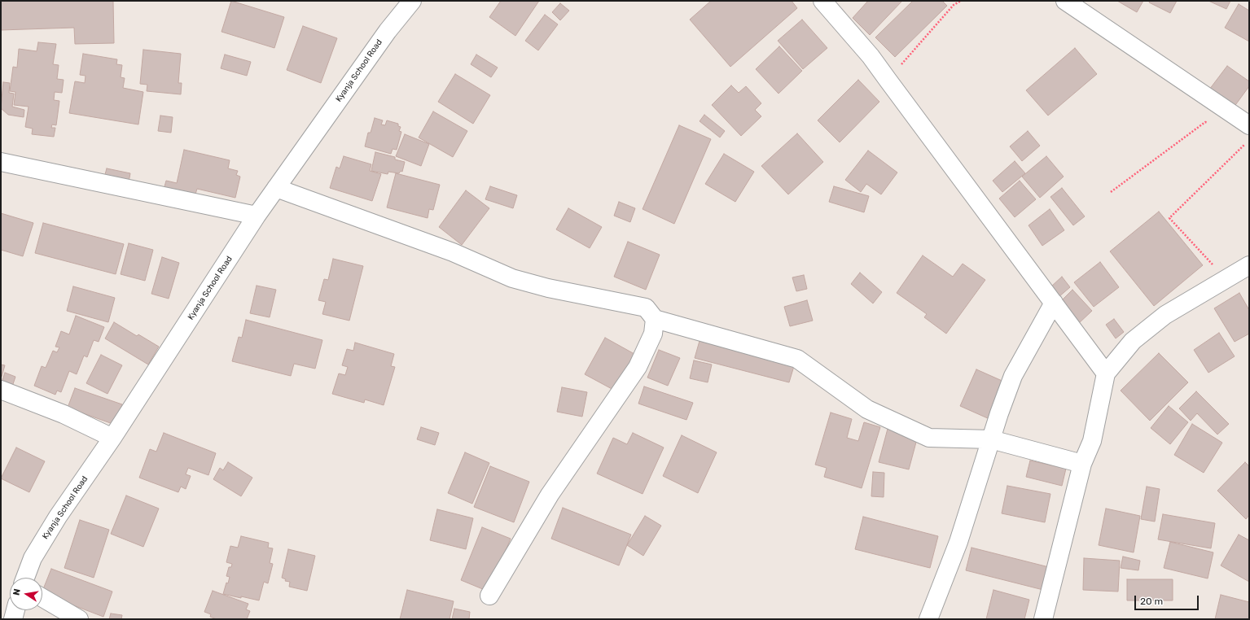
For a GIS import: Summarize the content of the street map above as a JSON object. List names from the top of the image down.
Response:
{
  "streets": {
    "street": ["Kyanja School Road"]
  },
  "scale_bar": "20 m",
  "north": "left"
}
